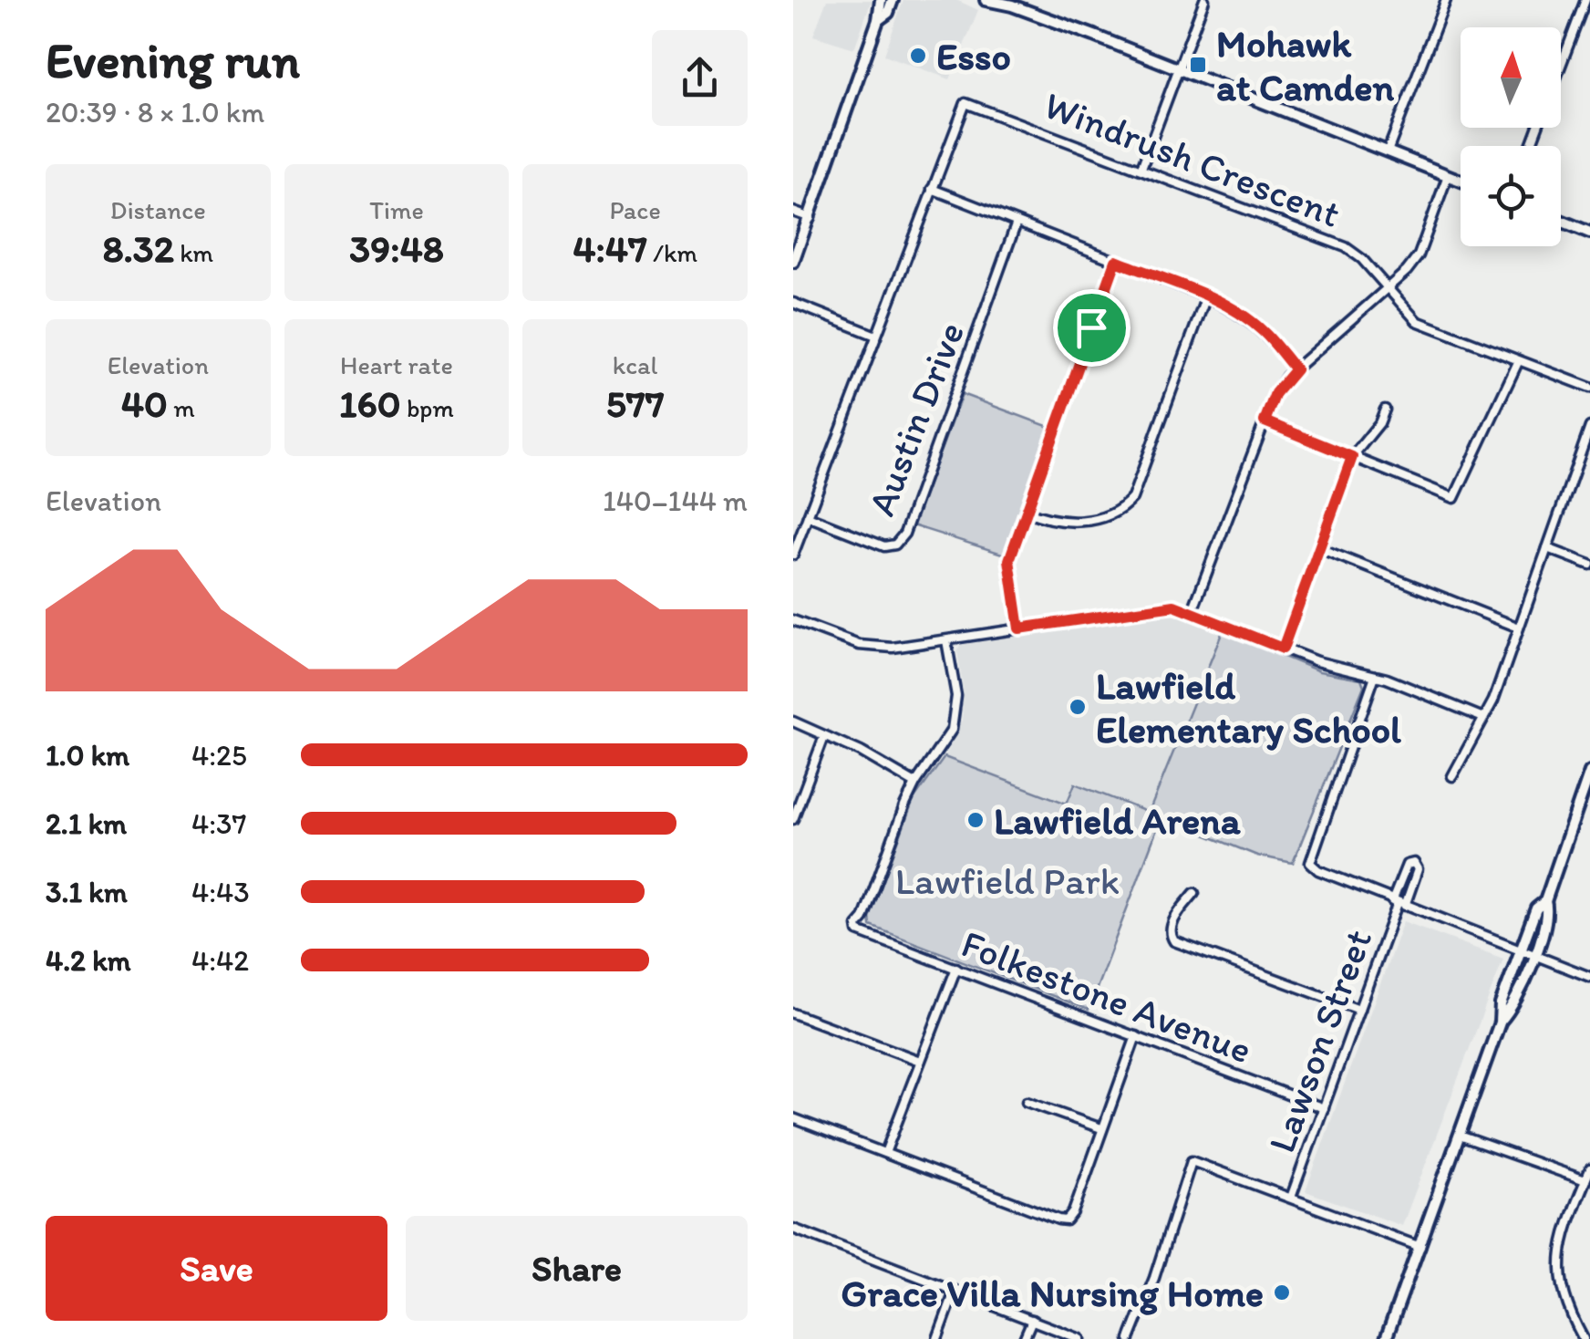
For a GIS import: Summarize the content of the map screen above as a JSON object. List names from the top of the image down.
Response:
{
  "streets": {
    "street": [
      "Windrush Crescent",
      "Austin Drive",
      "Folkestone Avenue",
      "Lawson Street"
    ]
  },
  "crossings": [
    ["Folkestone Avenue", "Lawson Street"]
  ],
  "parks": ["Lawfield Park"],
  "places": {
    "other": [
      "Esso",
      "Lawfield Elementary School",
      "Lawfield Arena",
      "Grace Villa Nursing Home"
    ],
    "transit": ["Mohawk at Camden"]
  },
  "north": "top",
  "page": {
    "heading": ["Evening run", "20:39 · 8 × 1.0 km"],
    "stats": [
      ["Distance", "8.32 km"],
      ["Time", "39:48"],
      ["Pace", "4:47 /km"],
      ["Elevation", "40 m"],
      ["Heart rate", "160 bpm"],
      ["kcal", "577"]
    ],
    "chart": ["Elevation", "140–144 m"],
    "list": [
      {
        "name": "1.0 km",
        "note": "4:25"
      },
      {
        "name": "2.1 km",
        "note": "4:37"
      },
      {
        "name": "3.1 km",
        "note": "4:43"
      },
      {
        "name": "4.2 km",
        "note": "4:42"
      }
    ],
    "buttons": ["Save", "Share"]
  }
}
